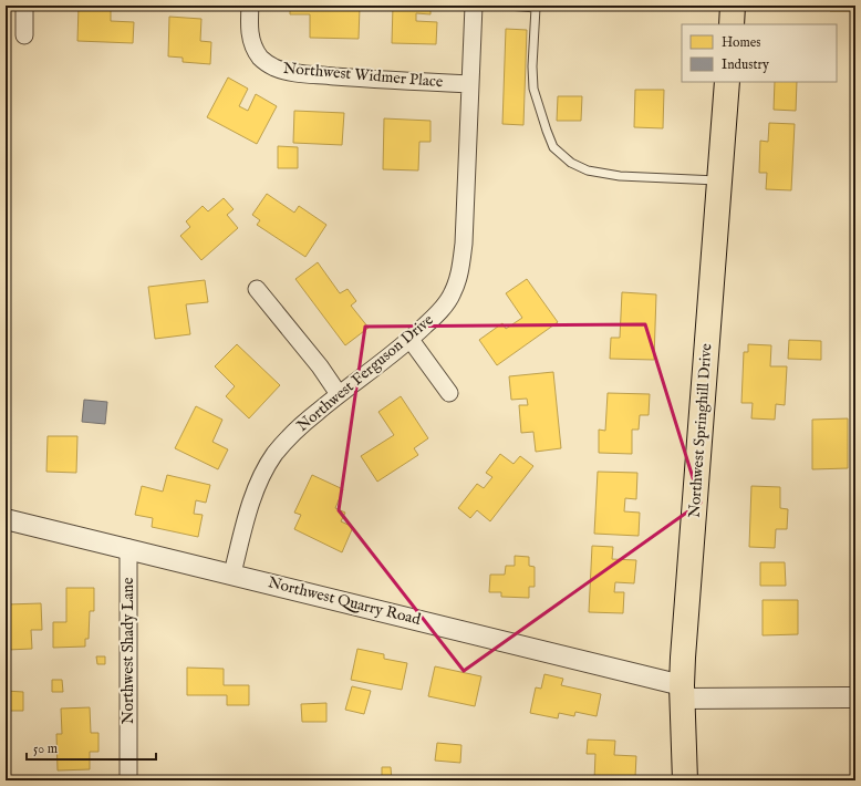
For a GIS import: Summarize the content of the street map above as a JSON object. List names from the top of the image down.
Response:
{
  "streets": {
    "main road": ["Northwest Springhill Drive"],
    "street": [
      "Northwest Widmer Place",
      "Northwest Ferguson Drive",
      "Northwest Quarry Road",
      "Northwest Shady Lane"
    ]
  },
  "crossings": [
    ["Northwest Widmer Place", "Northwest Ferguson Drive"],
    ["Northwest Ferguson Drive", "Northwest Quarry Road"],
    ["Northwest Springhill Drive", "Northwest Quarry Road"],
    ["Northwest Quarry Road", "Northwest Shady Lane"]
  ],
  "legend": ["Homes", "Industry"],
  "scale_bar": "50 m"
}
